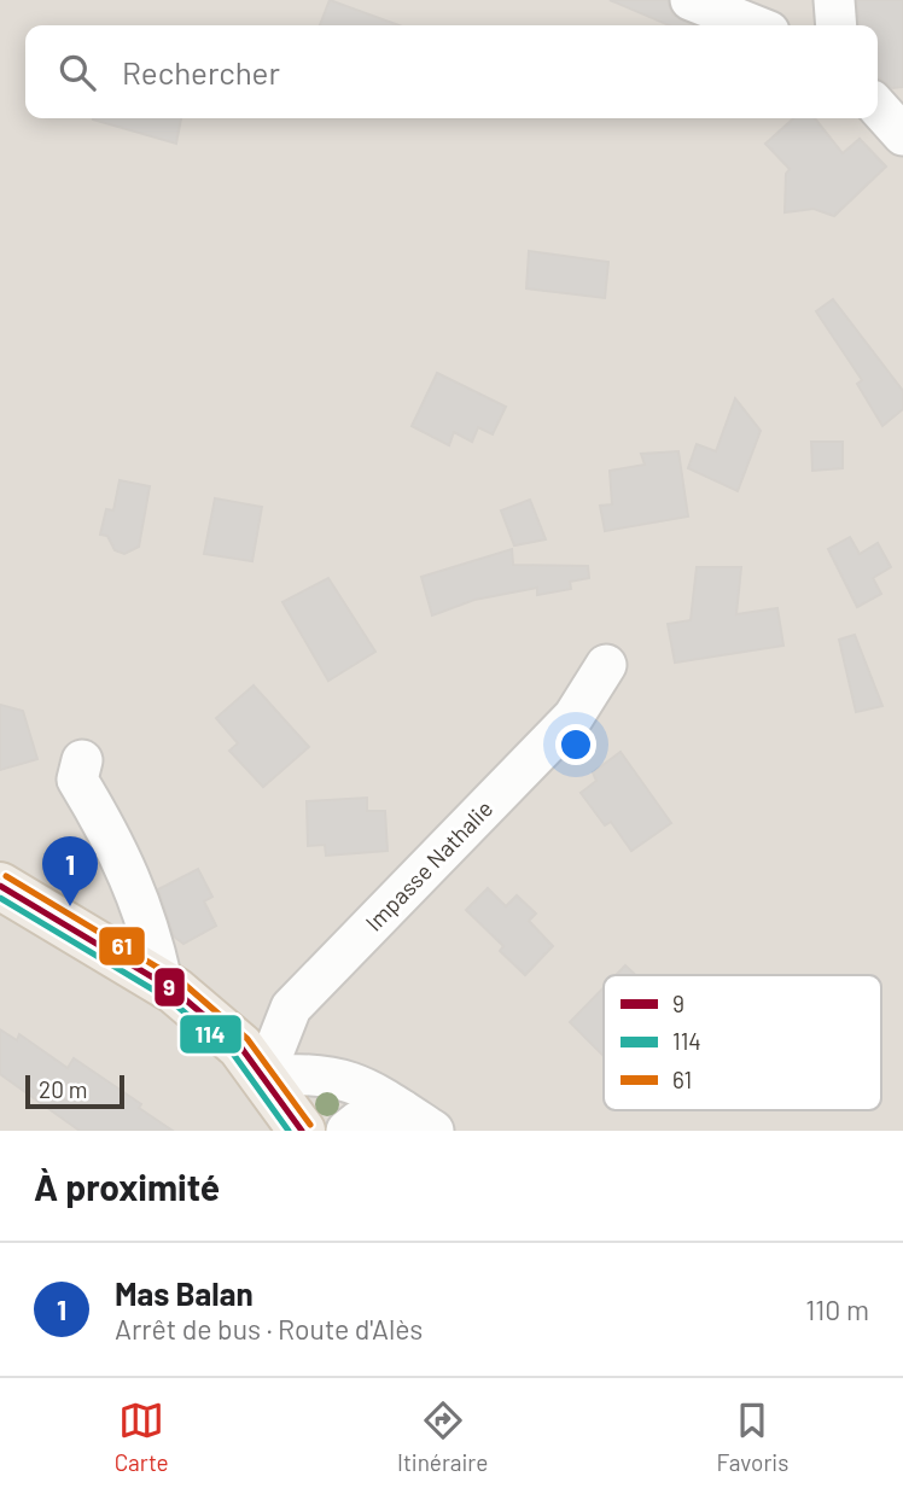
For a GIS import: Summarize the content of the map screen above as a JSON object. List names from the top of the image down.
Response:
{
  "streets": {
    "street": ["Impasse Nathalie"]
  },
  "lines": ["transit line 61", "transit line 9", "transit line 114"],
  "legend": ["9", "114", "61"],
  "scale_bar": "20 m",
  "page": {
    "search": "Rechercher",
    "pins": "1",
    "scale": "20 m",
    "heading": "À proximité",
    "list": [
      {
        "mark": "1",
        "name": "Mas Balan",
        "note": "Arrêt de bus · Route d'Alès",
        "value": "110 m"
      }
    ],
    "nav": ["Carte", "Itinéraire", "Favoris"]
  }
}
